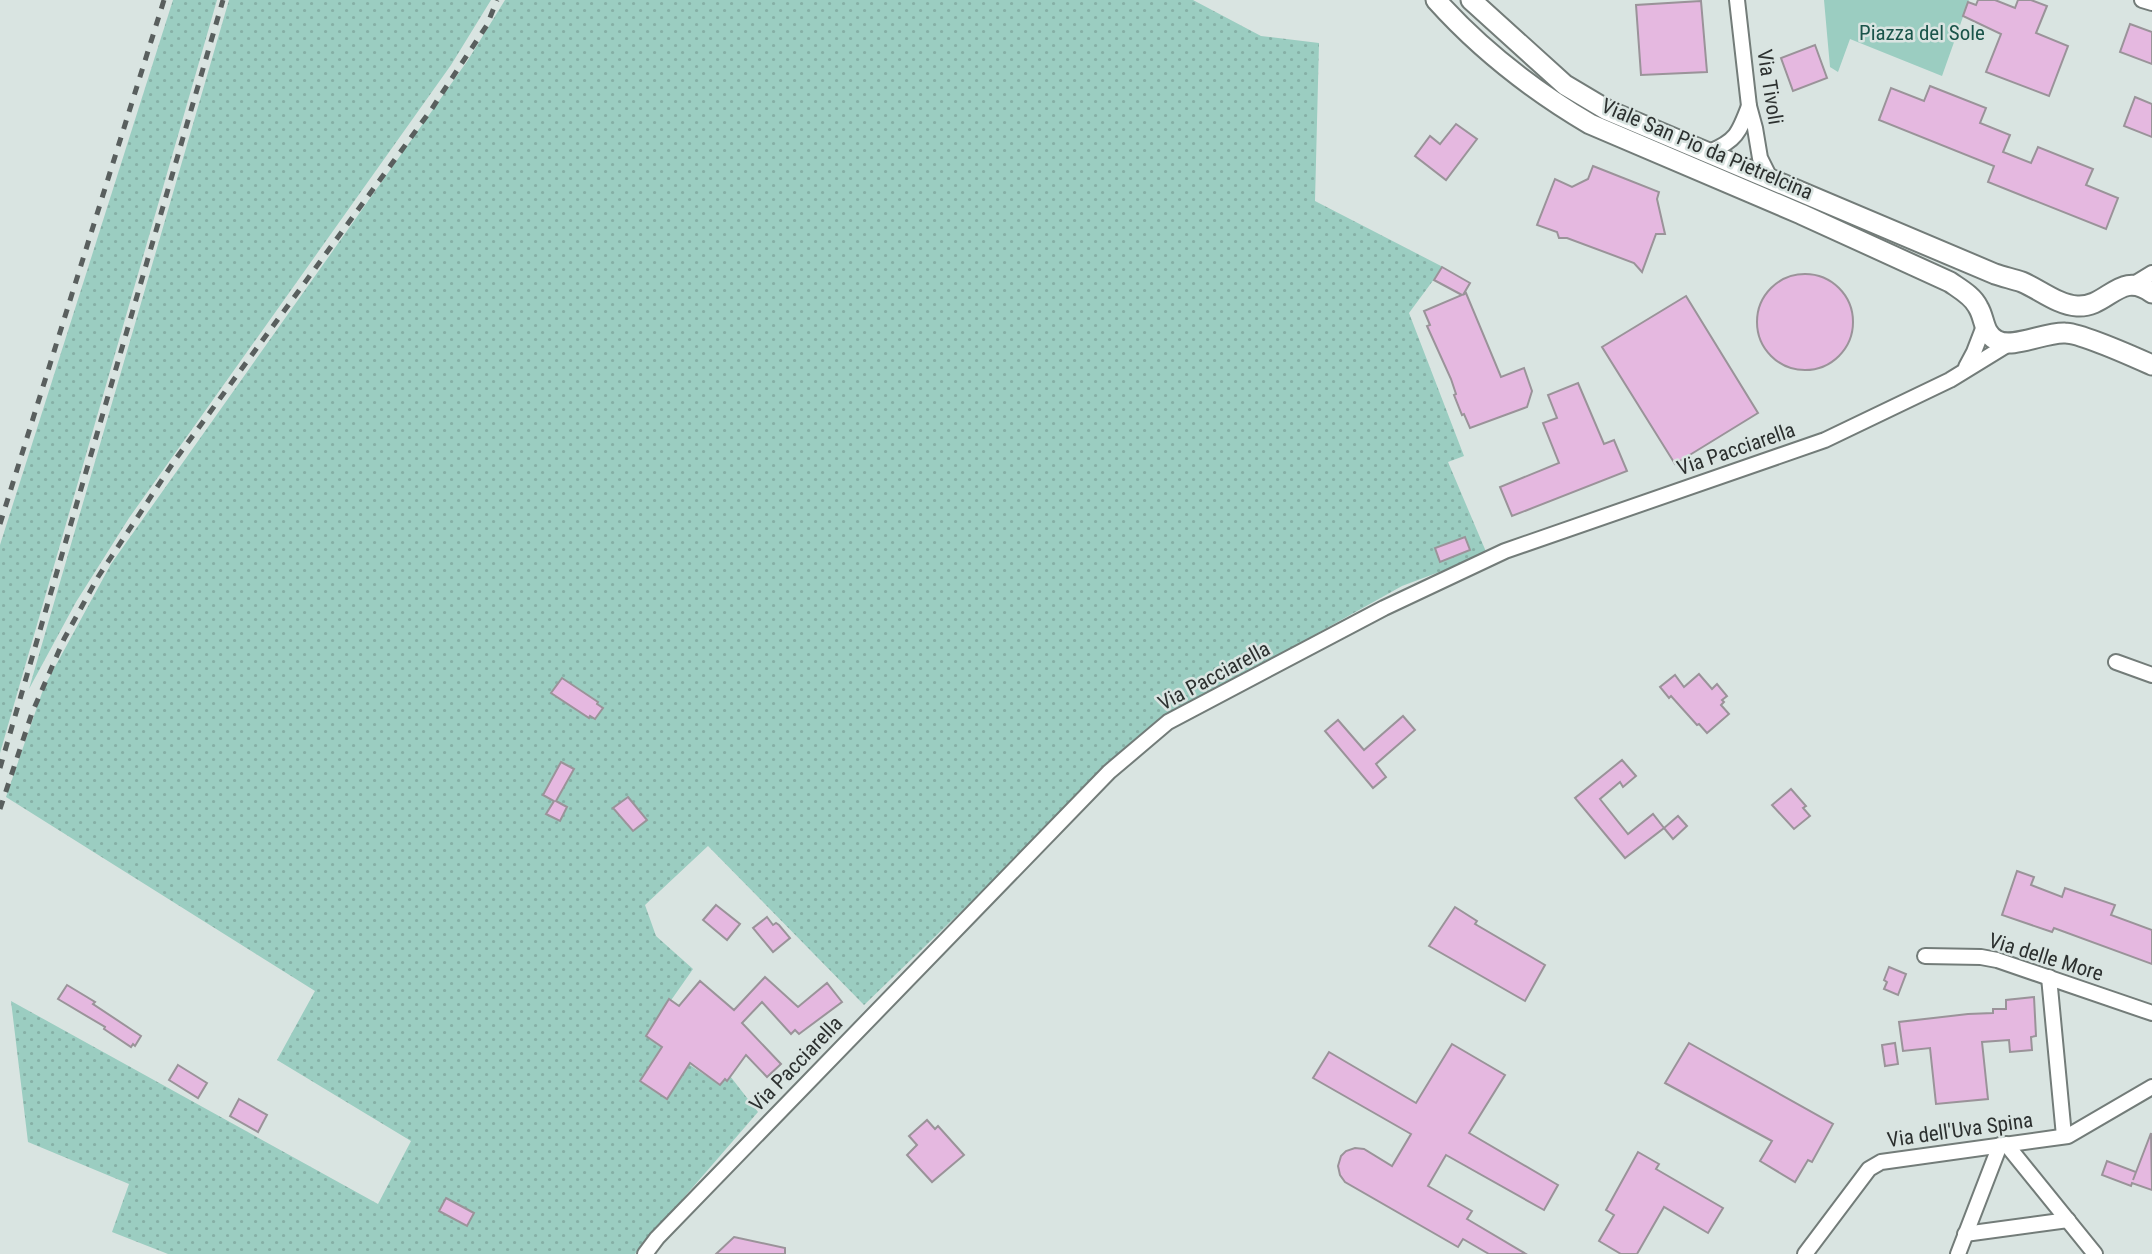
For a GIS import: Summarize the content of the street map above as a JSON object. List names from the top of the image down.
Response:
{
  "streets": {
    "main road": ["Viale San Pio da Pietrelcina"],
    "street": [
      "Via Tivoli",
      "Via Pacciarella",
      "Via delle More",
      "Via dell'Uva Spina"
    ]
  },
  "crossings": [
    ["Via Tivoli", "Viale San Pio da Pietrelcina"],
    ["Viale San Pio da Pietrelcina", "Via Pacciarella"]
  ],
  "parks": ["Piazza del Sole"]
}
